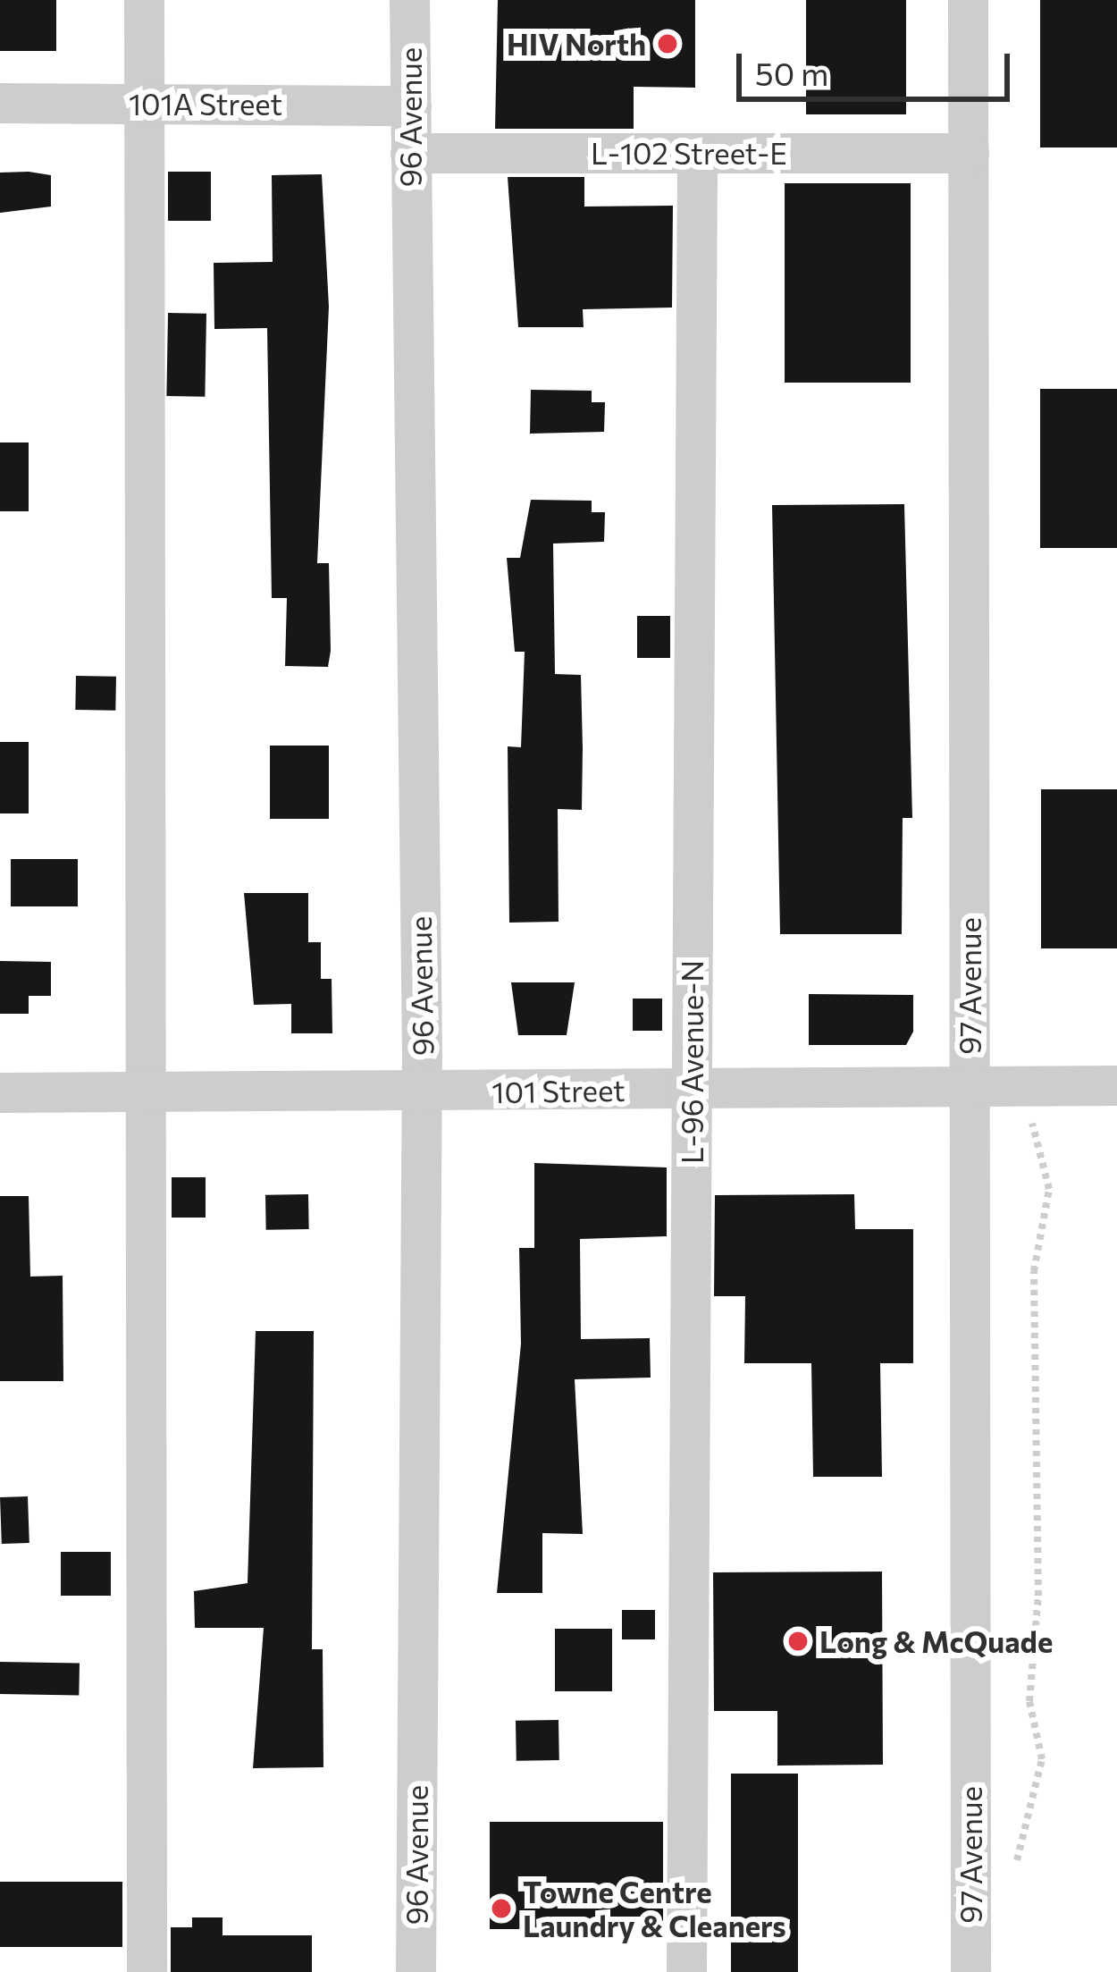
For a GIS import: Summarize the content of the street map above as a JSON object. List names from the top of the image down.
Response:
{
  "streets": {
    "street": [
      "101A Street",
      "96 Avenue",
      "L-102 Street-E",
      "97 Avenue",
      "L-96 Avenue-N",
      "101 Street"
    ]
  },
  "crossings": [
    ["101A Street", "96 Avenue"],
    ["96 Avenue", "L-102 Street-E"],
    ["96 Avenue", "101 Street"],
    ["L-102 Street-E", "97 Avenue"],
    ["L-102 Street-E", "L-96 Avenue-N"],
    ["97 Avenue", "101 Street"],
    ["L-96 Avenue-N", "101 Street"]
  ],
  "places": ["HIV North", "Long & McQuade", "Towne Centre Laundry & Cleaners"],
  "scale_bar": "50 m"
}
